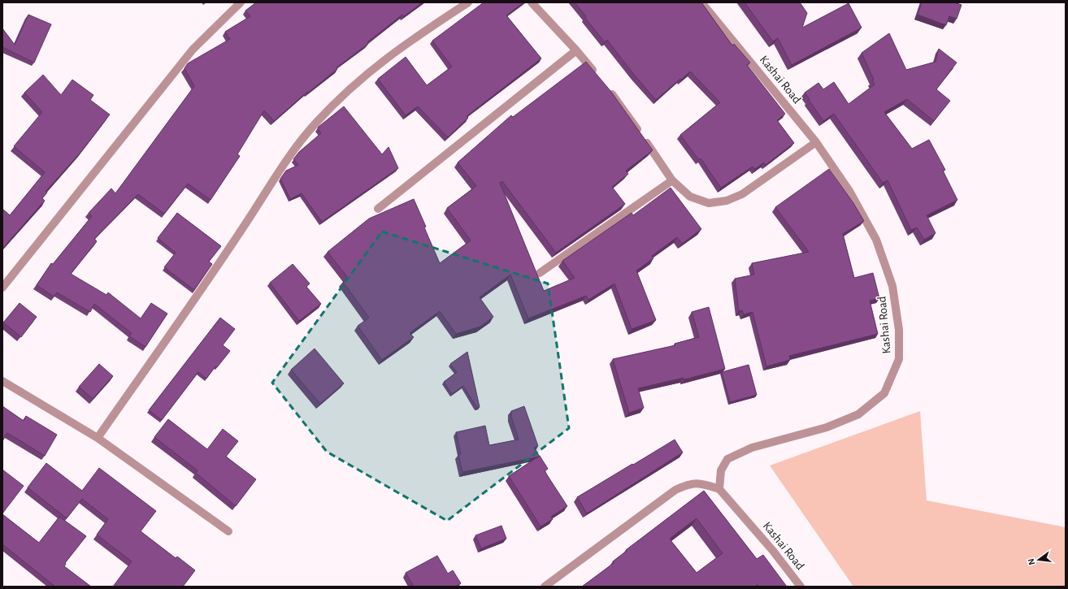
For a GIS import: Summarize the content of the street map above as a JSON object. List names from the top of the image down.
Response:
{
  "streets": {
    "street": ["Kashai Road"]
  },
  "north": "left"
}
